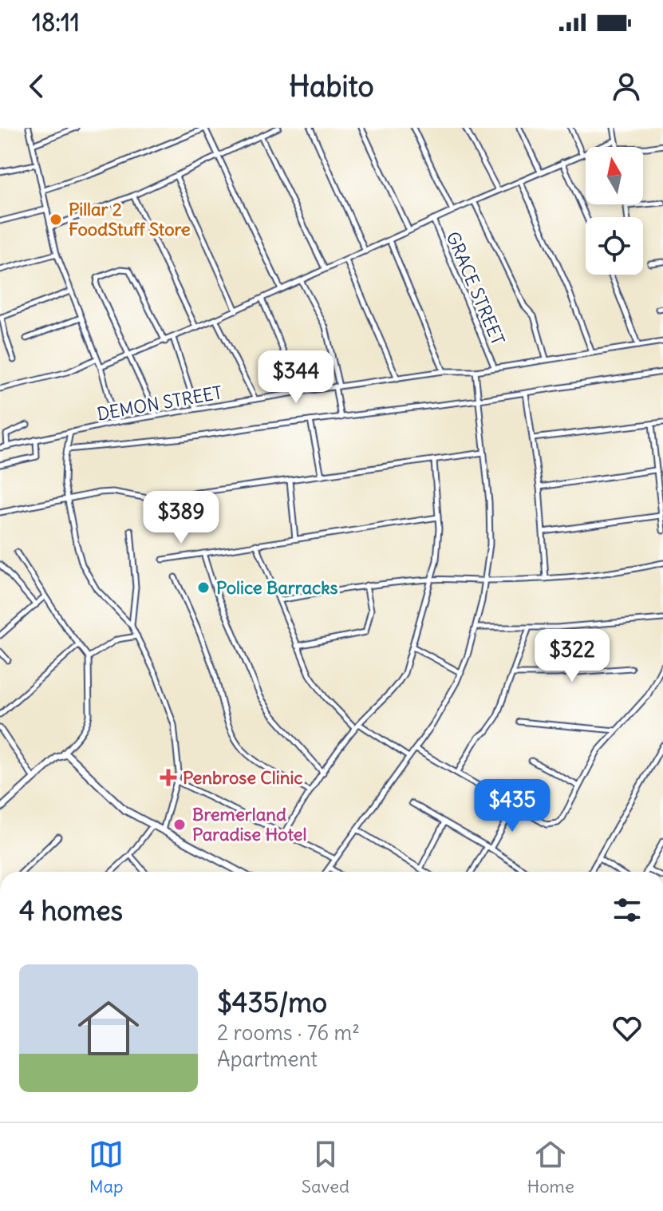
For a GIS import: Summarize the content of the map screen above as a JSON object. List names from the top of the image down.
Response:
{
  "streets": {
    "street": ["GRACE STREET", "DEMON STREET"]
  },
  "crossings": [
    ["GRACE STREET", "DEMON STREET"]
  ],
  "places": {
    "other": ["Pillar 2 FoodStuff Store", "Police Barracks", "Bremerland Paradise Hotel"],
    "health": ["Penbrose Clinic"]
  },
  "north": "top",
  "page": {
    "status": "18:11",
    "header": "Habito",
    "price": [
      "$344",
      "$389",
      "$322",
      "$435"
    ],
    "heading": "4 homes",
    "list": [
      {
        "name": "$435/mo",
        "note": "2 rooms · 76 m² · Apartment"
      }
    ],
    "tabs": ["Map", "Saved", "Home"]
  }
}
